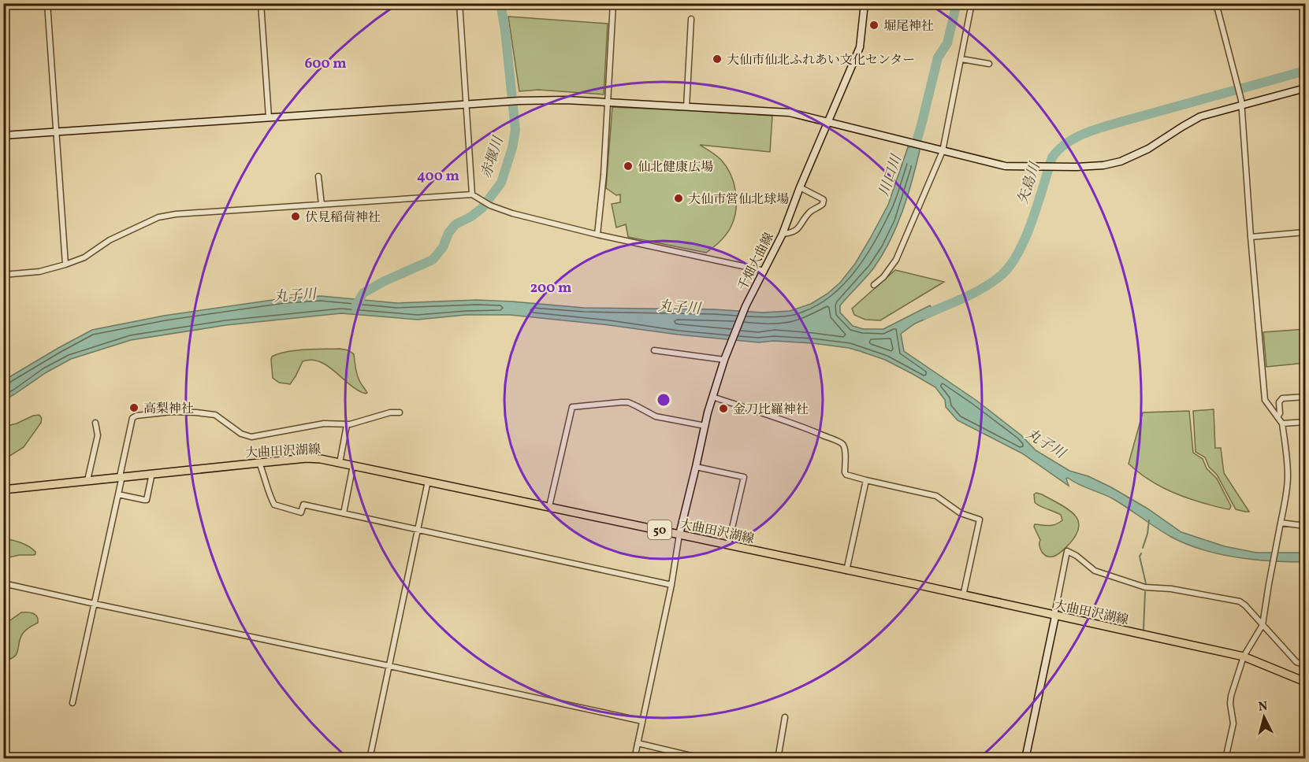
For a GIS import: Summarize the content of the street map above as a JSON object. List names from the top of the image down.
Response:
{
  "streets": {
    "main road": ["大曲田沢湖線", "50"],
    "street": ["千畑大曲線"]
  },
  "crossings": [
    ["千畑大曲線", "大曲田沢湖線"]
  ],
  "water": [
    "赤堰川",
    "川口川",
    "矢島川",
    "丸子川"
  ],
  "places": [
    "堀尾神社",
    "大仙市仙北ふれあい文化センター",
    "仙北健康広場",
    "大仙市営仙北球場",
    "伏見稲荷神社",
    "高梨神社",
    "金刀比羅神社"
  ],
  "north": "top",
  "rings": ["600 m", "400 m", "200 m"]
}
